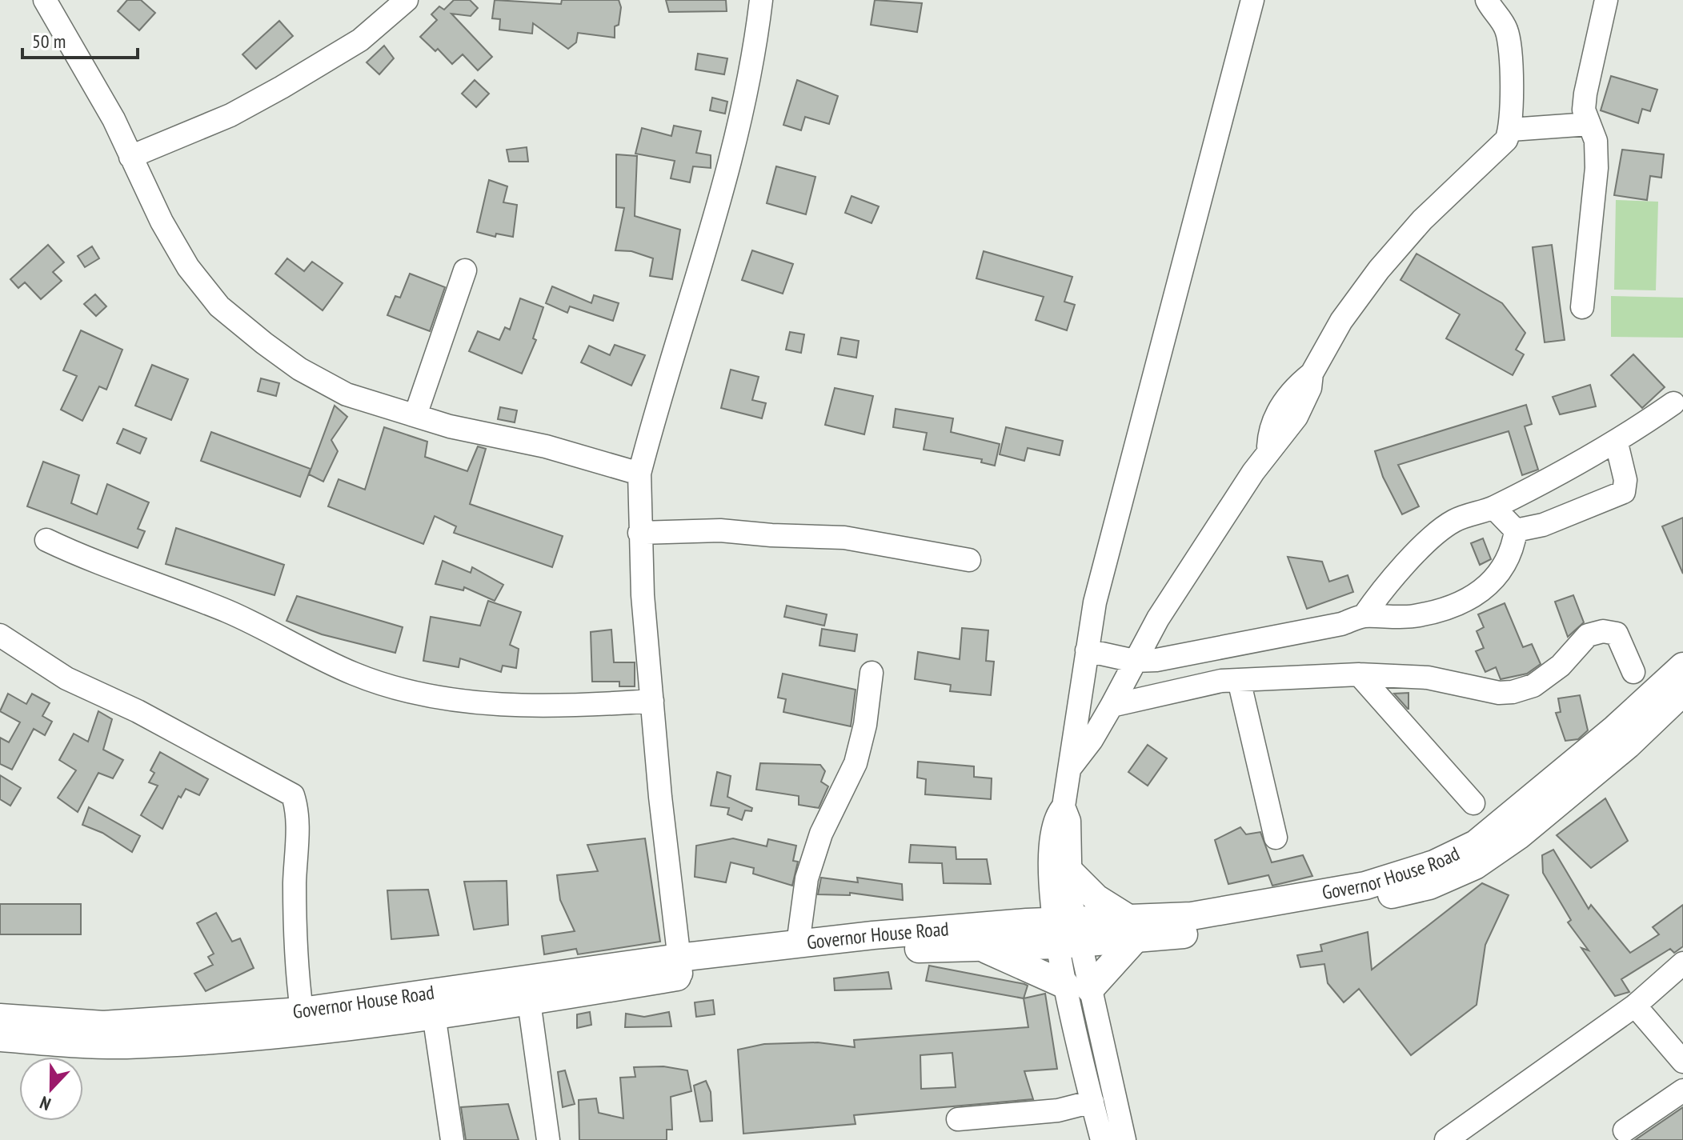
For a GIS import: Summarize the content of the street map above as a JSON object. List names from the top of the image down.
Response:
{
  "streets": {
    "main road": ["Governor House Road"]
  },
  "scale_bar": "50 m",
  "north": "bottom"
}
